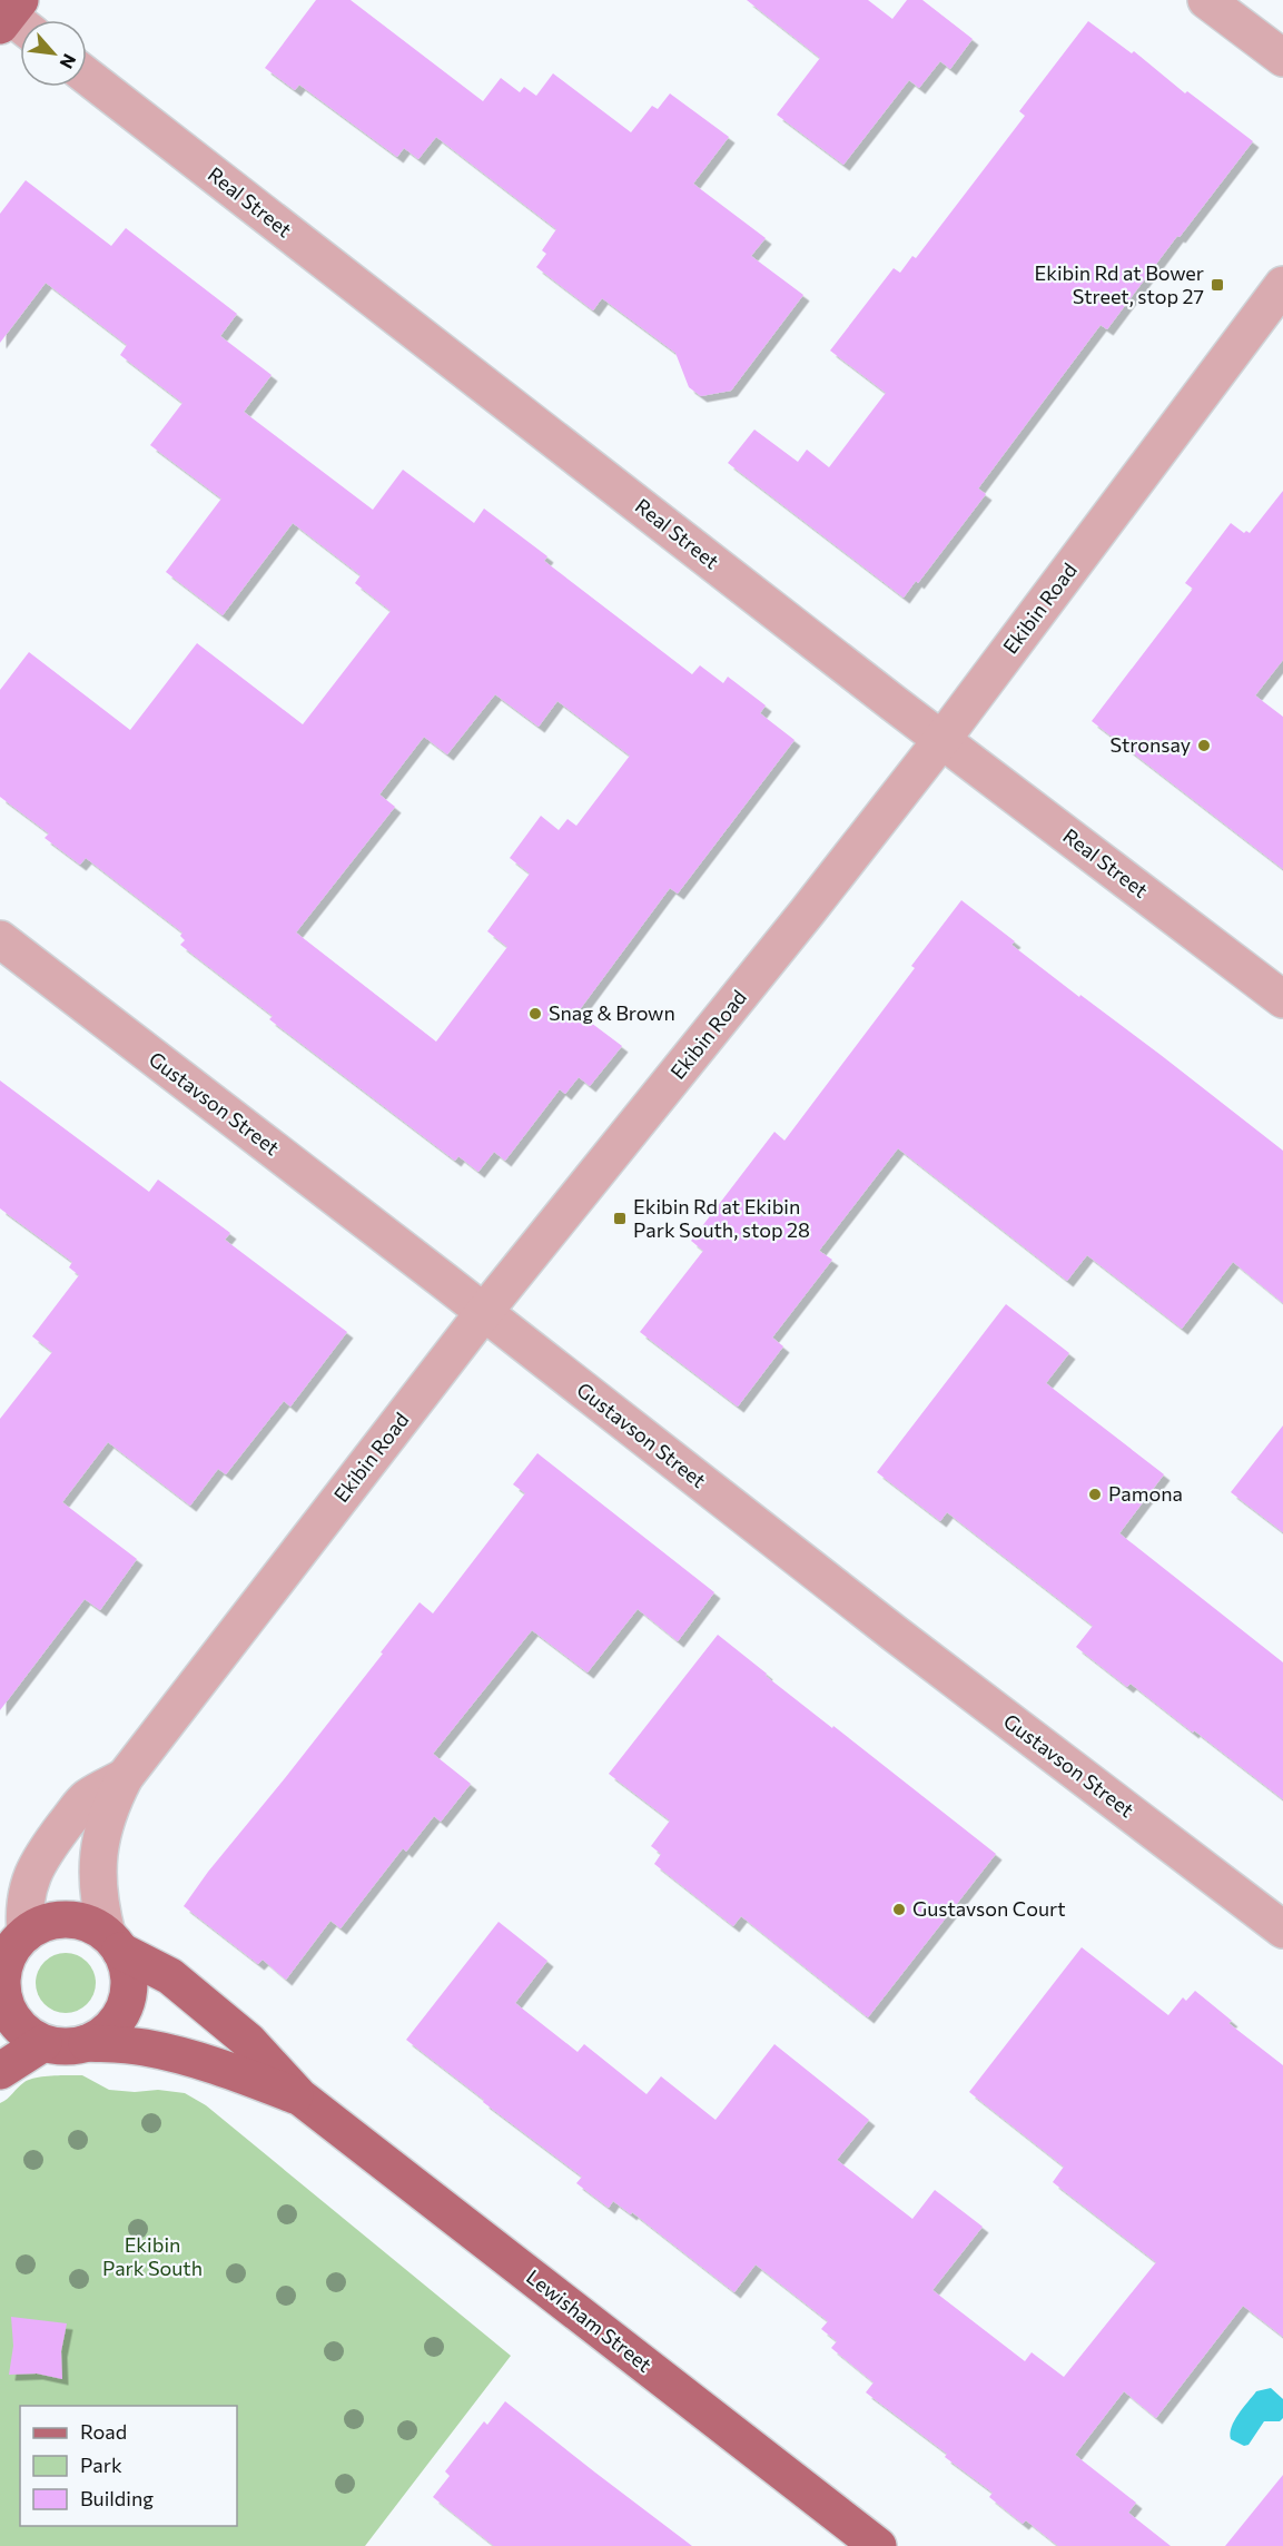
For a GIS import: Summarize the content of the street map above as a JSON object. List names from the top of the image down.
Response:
{
  "streets": {
    "main road": ["Lewisham Street"],
    "street": ["Real Street", "Ekibin Road", "Gustavson Street"]
  },
  "crossings": [
    ["Real Street", "Ekibin Road"],
    ["Ekibin Road", "Gustavson Street"],
    ["Ekibin Road", "Lewisham Street"]
  ],
  "parks": ["Ekibin Park South"],
  "places": {
    "transit": ["Ekibin Rd at Bower Street, stop 27", "Ekibin Rd at Ekibin Park South, stop 28"],
    "other": [
      "Stronsay",
      "Snag & Brown",
      "Pamona",
      "Gustavson Court"
    ]
  },
  "legend": ["Road", "Park", "Building"],
  "north": "bottom right"
}
